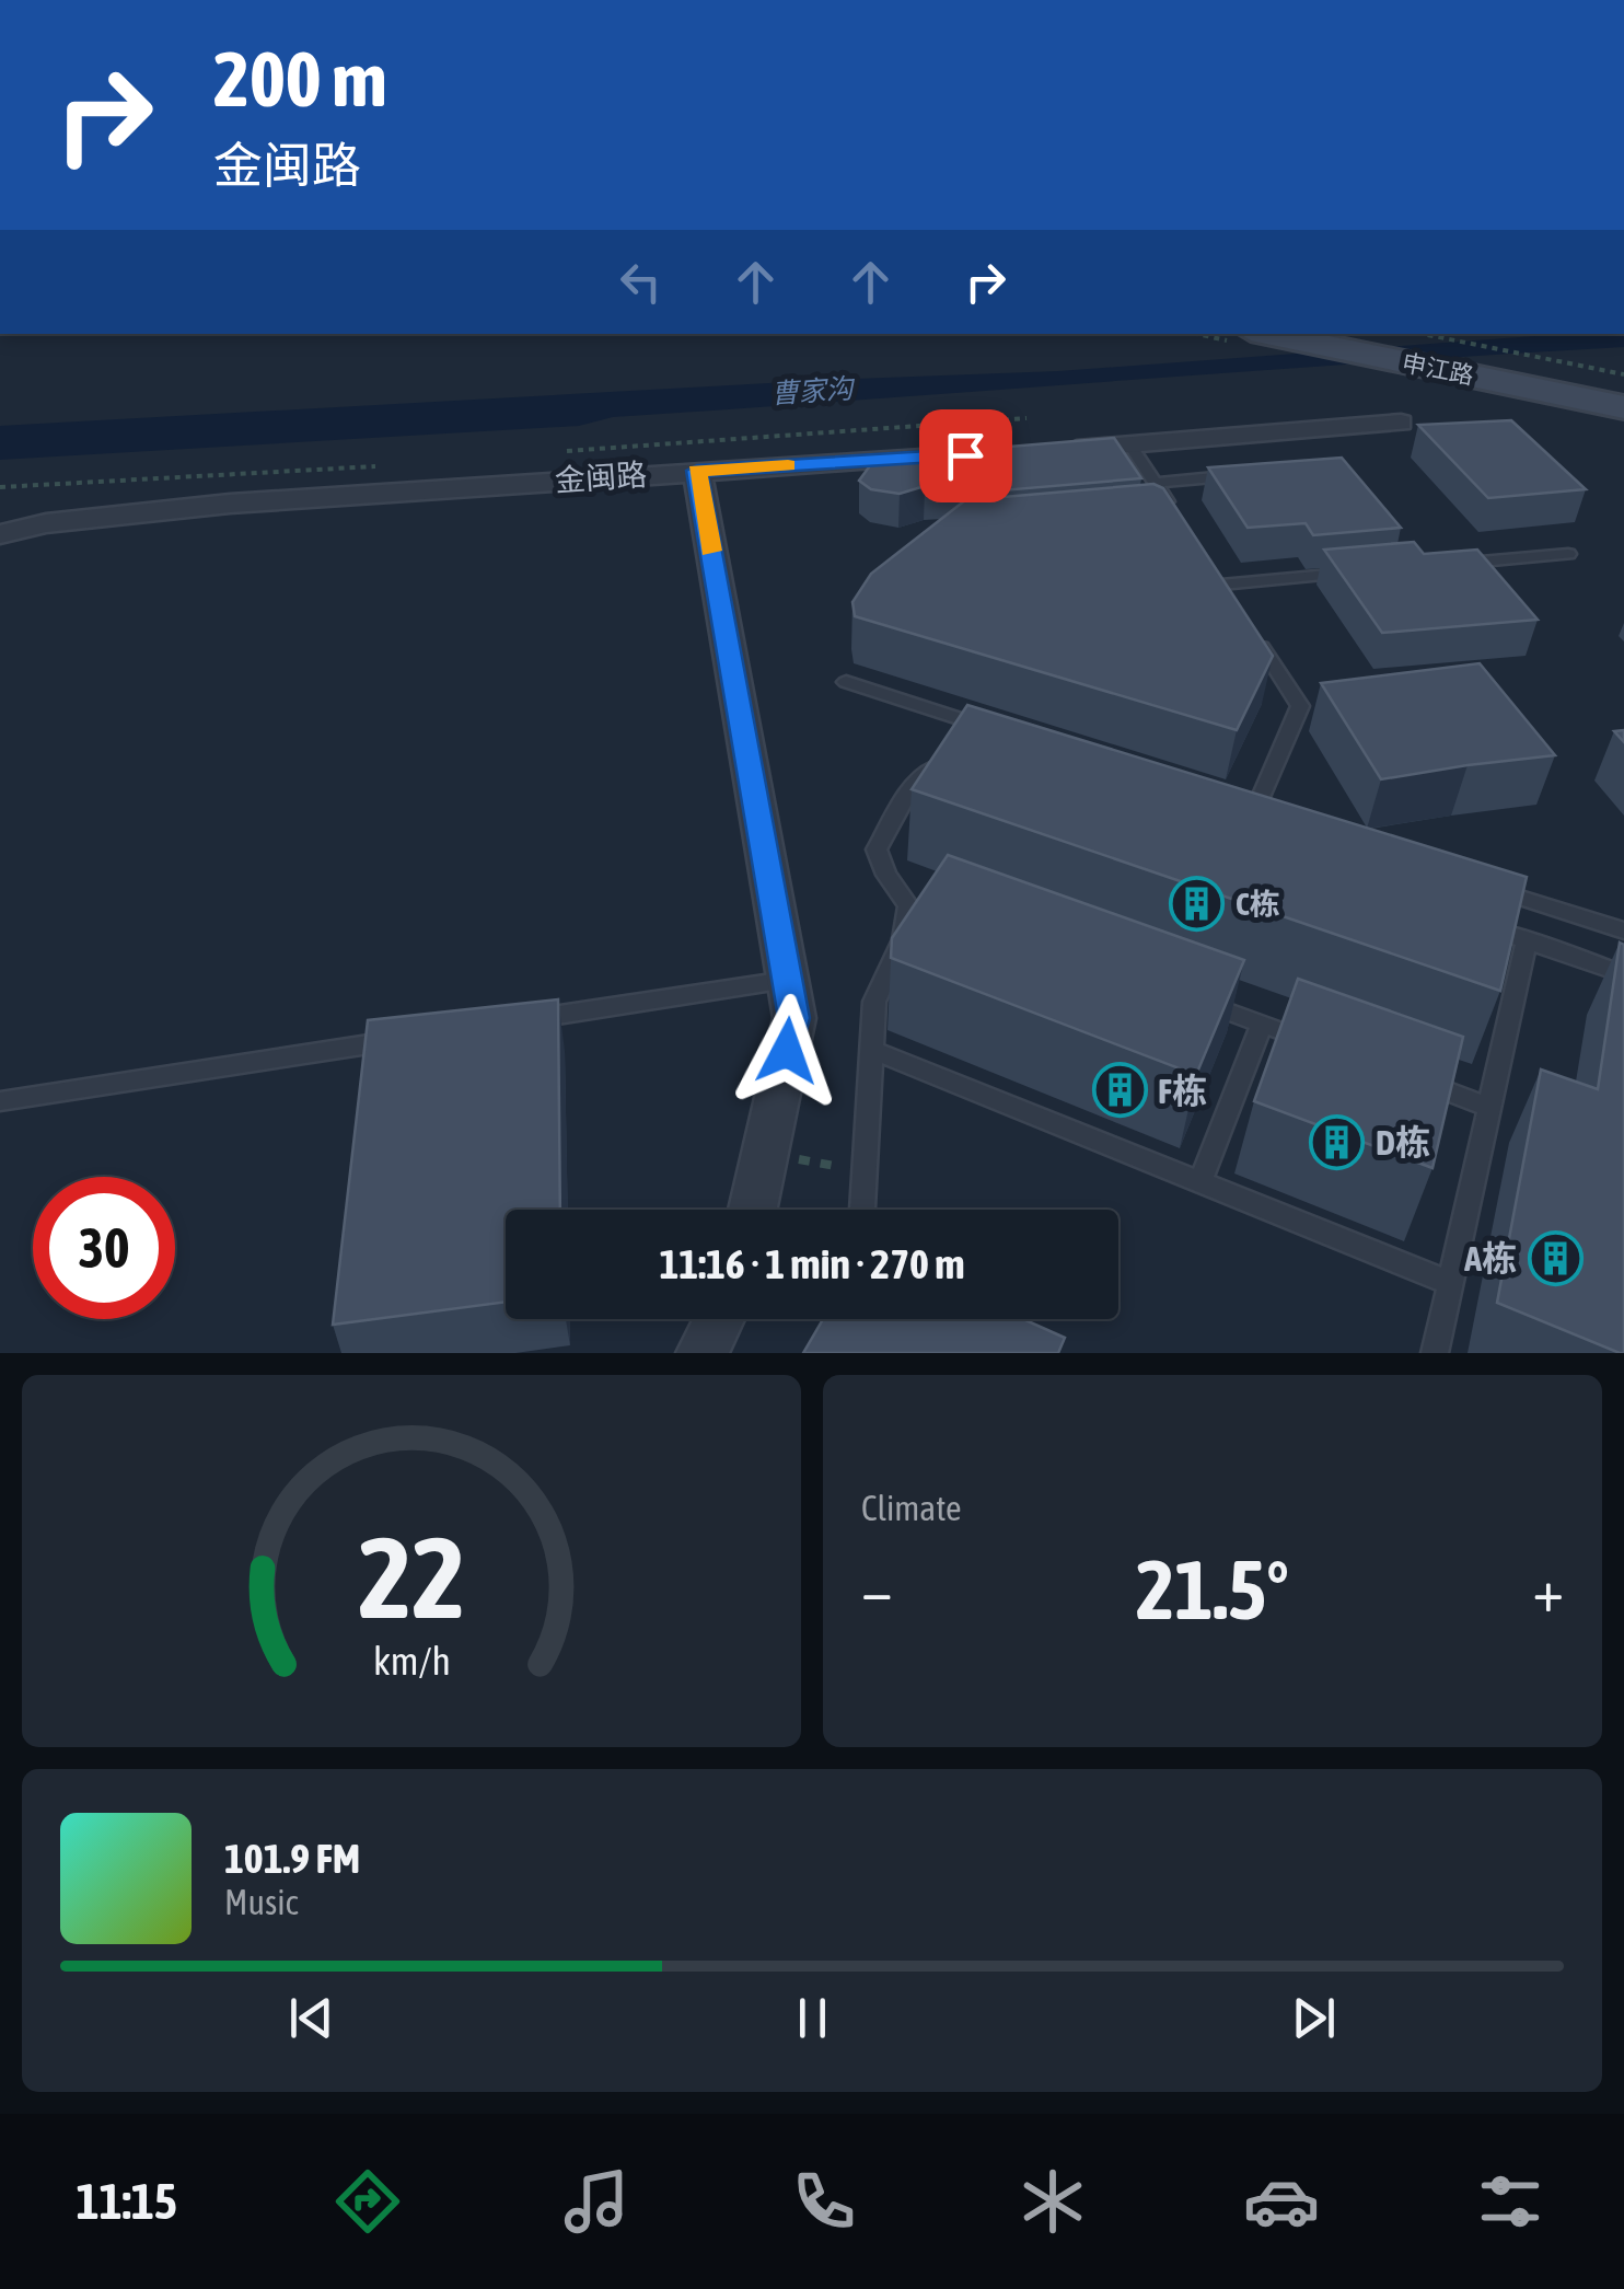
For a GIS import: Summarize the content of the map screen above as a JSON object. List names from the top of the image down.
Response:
{
  "streets": {
    "main road": ["申江路"],
    "street": ["金闽路"]
  },
  "water": ["曹家沟"],
  "places": {
    "building": [
      "C栋",
      "F栋",
      "D栋",
      "A栋"
    ]
  },
  "page": {
    "turn": ["200 m", "金闽路"],
    "limit": "30",
    "trip": "11:16 · 1 min · 270 m",
    "tile": "Climate",
    "heat": ["−", "21.5°", "+"],
    "song": ["101.9 FM", "Music"],
    "tabs": "11:15",
    "gauge": ["22", "km/h"]
  }
}
